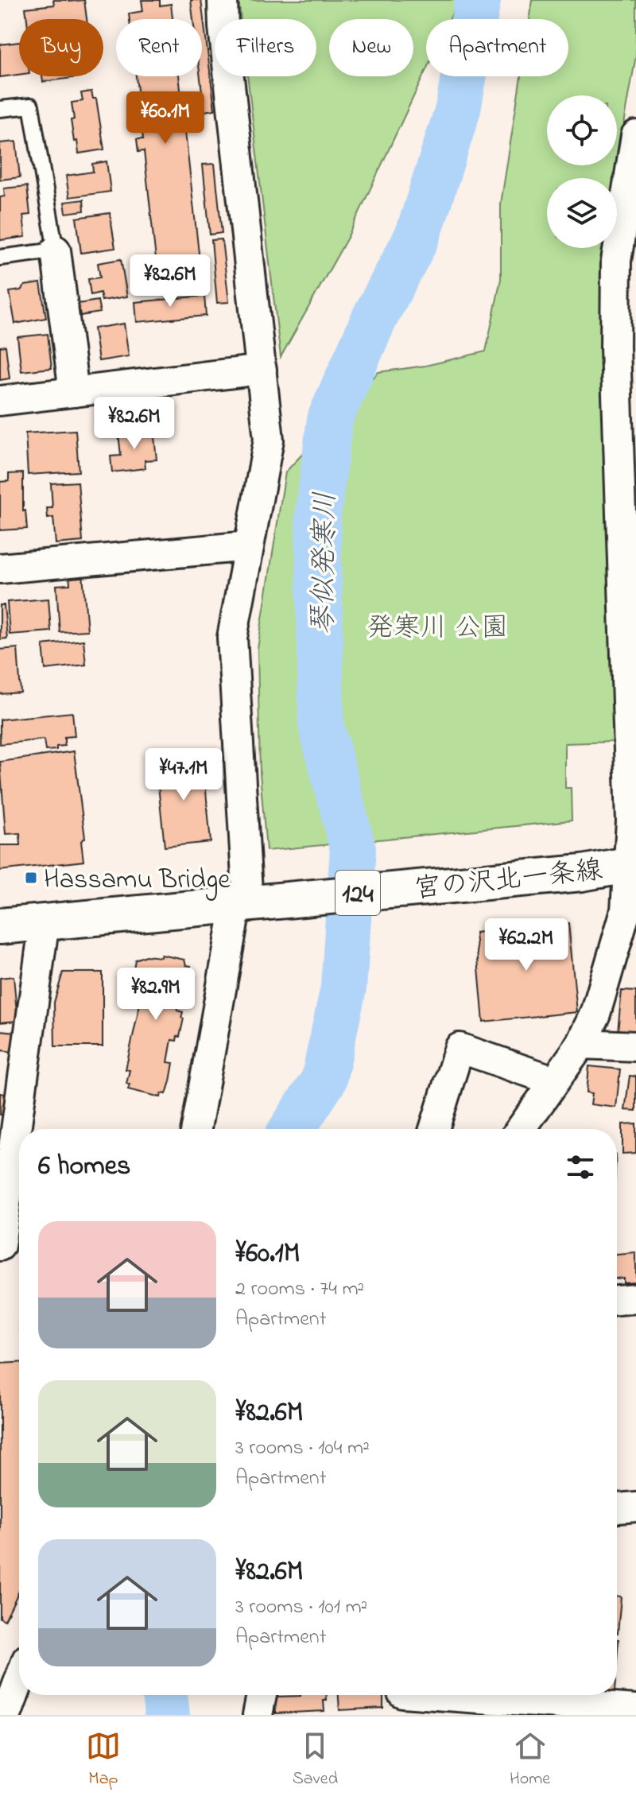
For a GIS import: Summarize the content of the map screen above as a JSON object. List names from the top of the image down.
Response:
{
  "streets": {
    "main road": ["宮の沢北一条線", "124"]
  },
  "water": ["琴似発寒川"],
  "parks": ["発寒川 公園"],
  "places": {
    "transit": ["Hassamu Bridge"]
  },
  "page": {
    "chip": [
      "Buy",
      "Rent",
      "Filters",
      "New",
      "Apartment"
    ],
    "price": [
      "¥60.1M",
      "¥82.6M",
      "¥82.6M",
      "¥47.1M",
      "¥62.2M",
      "¥82.9M"
    ],
    "heading": "6 homes",
    "list": [
      {
        "name": "¥60.1M",
        "note": "2 rooms · 74 m² · Apartment"
      },
      {
        "name": "¥82.6M",
        "note": "3 rooms · 104 m² · Apartment"
      },
      {
        "name": "¥82.6M",
        "note": "3 rooms · 101 m² · Apartment"
      }
    ],
    "tabs": ["Map", "Saved", "Home"]
  }
}
